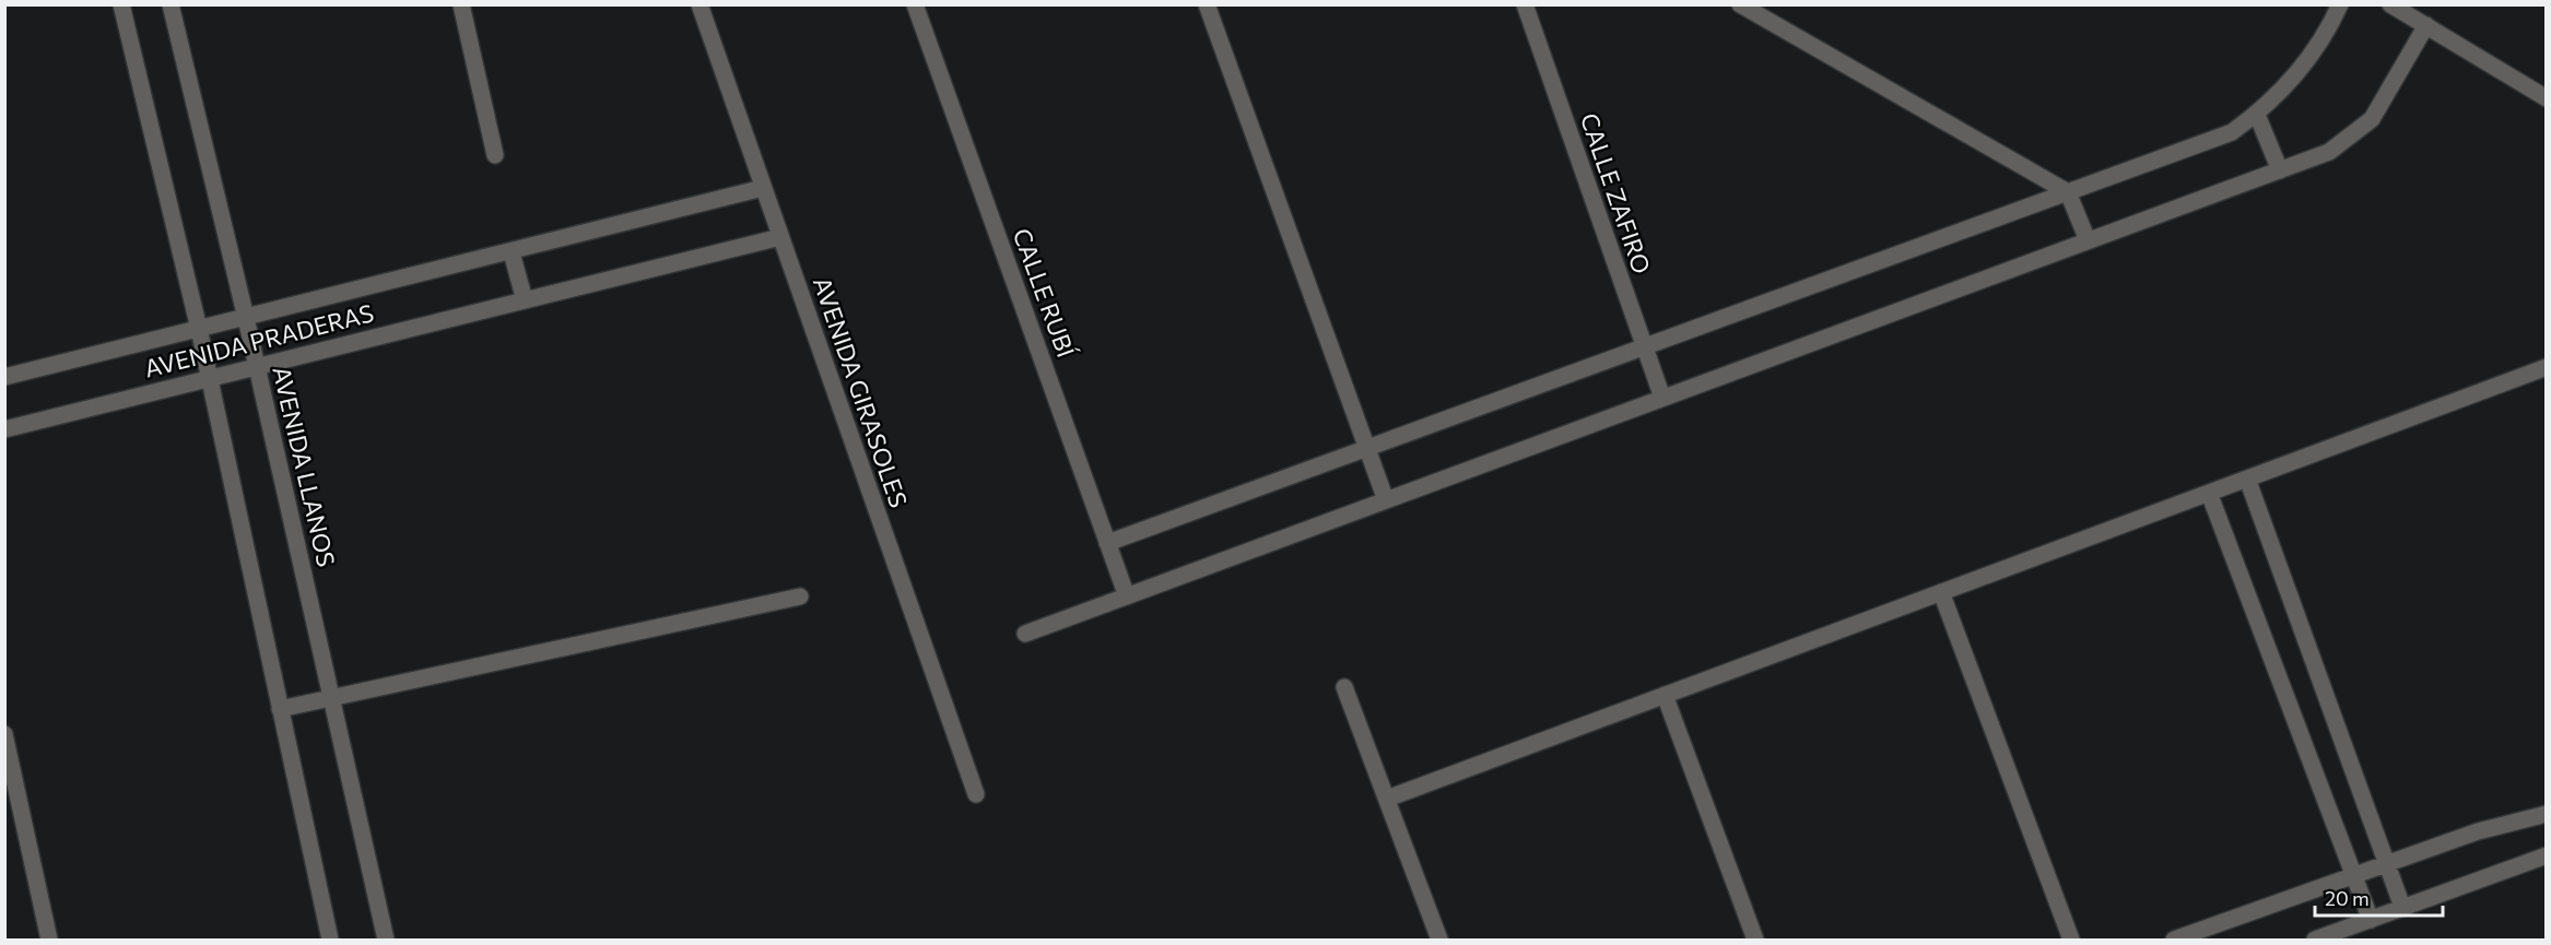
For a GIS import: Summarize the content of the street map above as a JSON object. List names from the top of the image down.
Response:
{
  "streets": {
    "street": [
      "CALLE ZAFIRO",
      "CALLE RUBÍ",
      "AVENIDA PRADERAS",
      "AVENIDA GIRASOLES",
      "AVENIDA LLANOS"
    ]
  },
  "crossings": [
    ["AVENIDA PRADERAS", "AVENIDA GIRASOLES"],
    ["AVENIDA PRADERAS", "AVENIDA LLANOS"]
  ],
  "scale_bar": "20 m"
}
